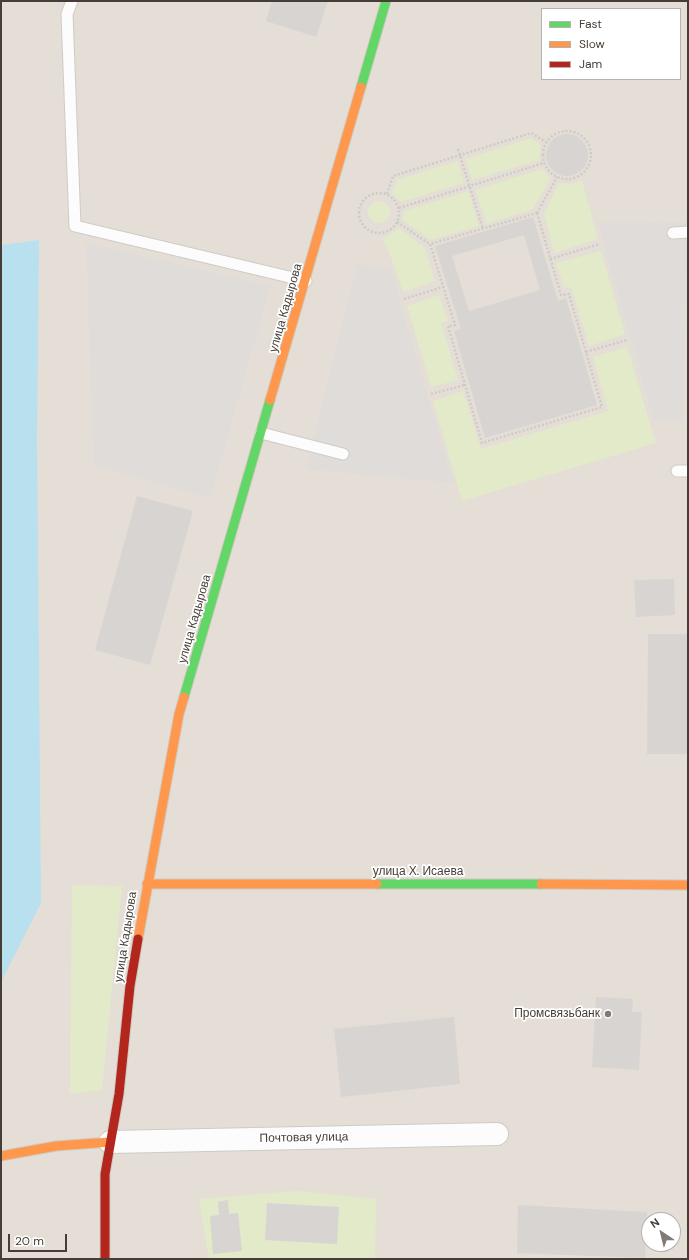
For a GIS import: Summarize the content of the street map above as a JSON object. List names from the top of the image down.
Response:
{
  "streets": {
    "main road": ["улица Кадырова", "улица Х. Исаева"],
    "street": ["Почтовая улица"]
  },
  "crossings": [
    ["улица Кадырова", "улица Х. Исаева"],
    ["улица Кадырова", "Почтовая улица"]
  ],
  "places": ["Промсвязьбанк"],
  "legend": ["Fast", "Slow", "Jam"],
  "scale_bar": "20 m",
  "north": "top left"
}
